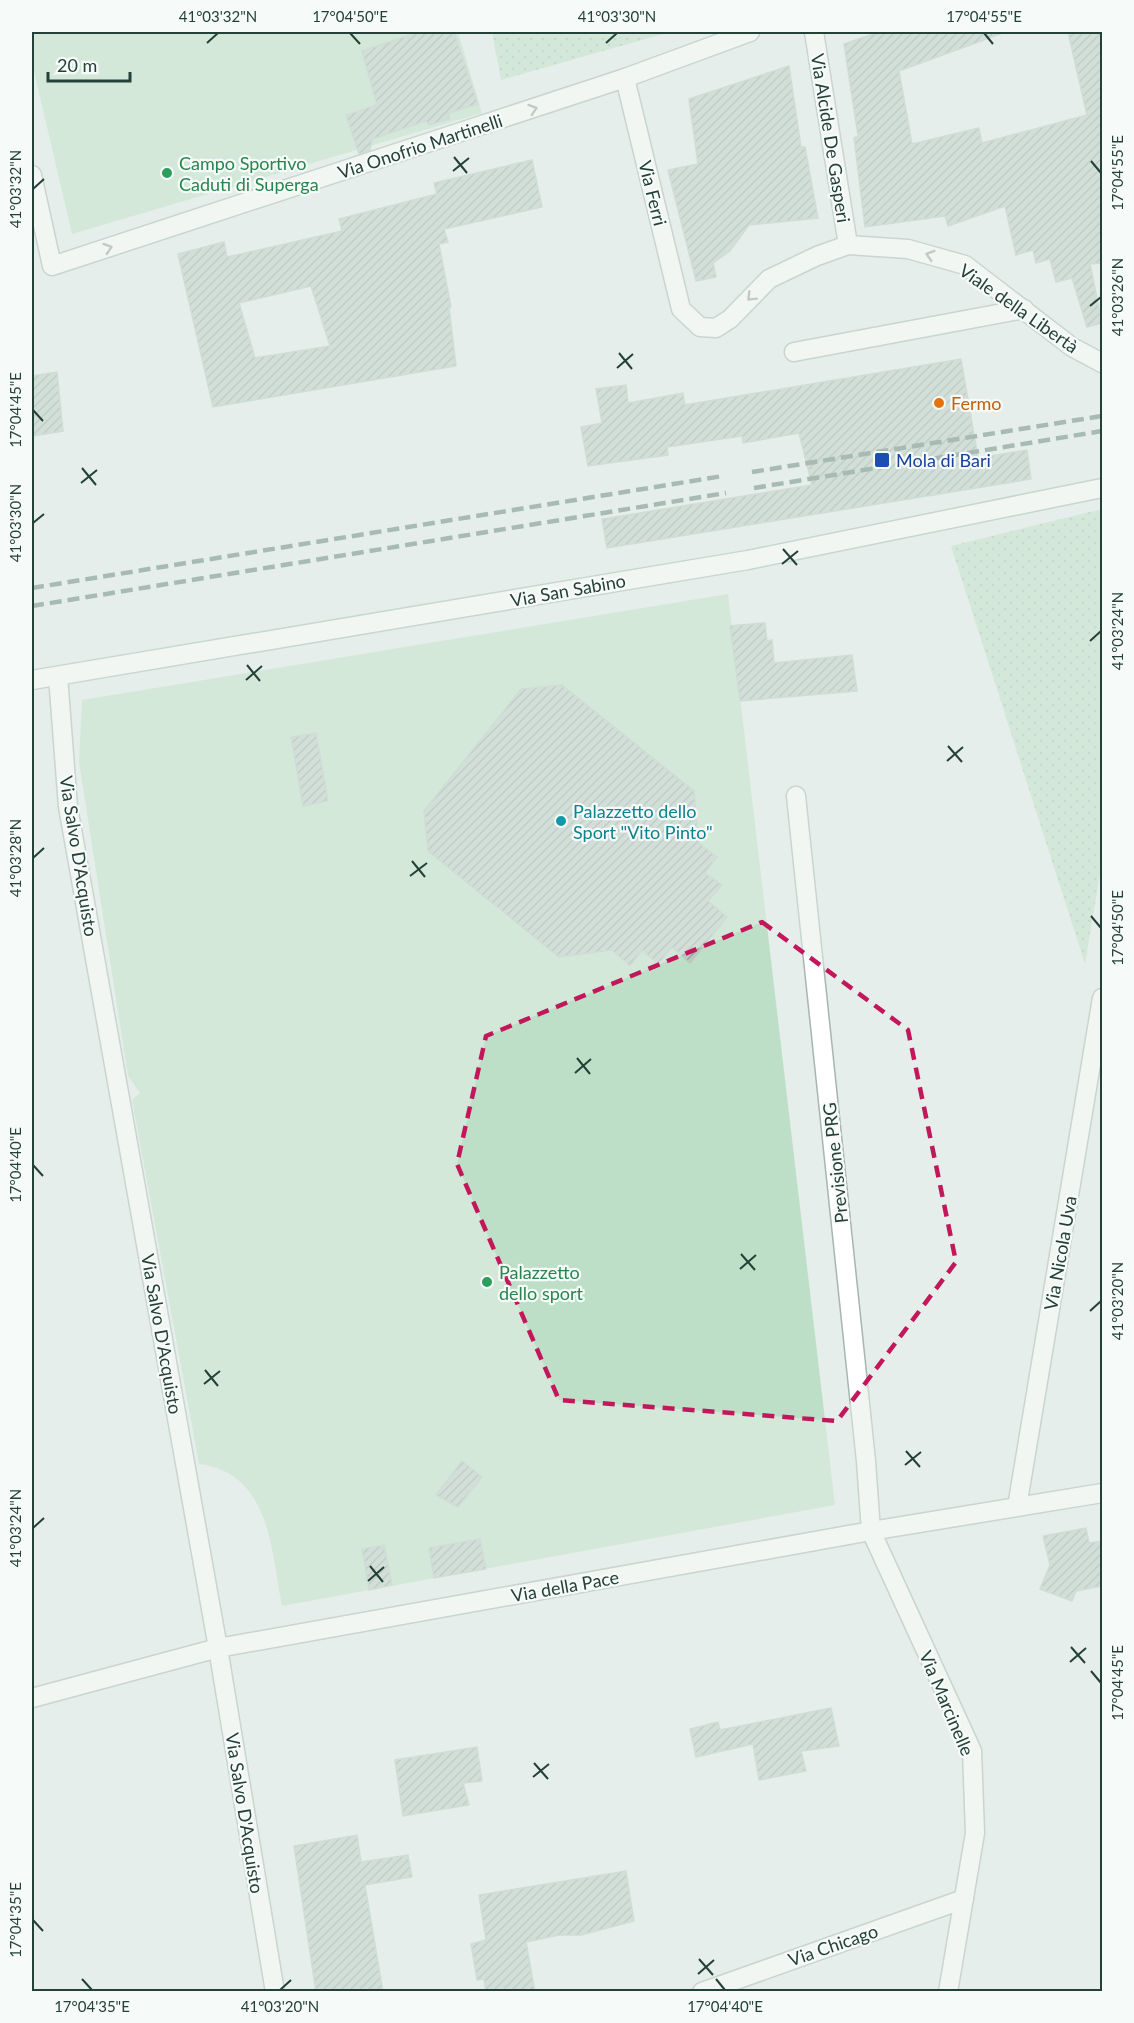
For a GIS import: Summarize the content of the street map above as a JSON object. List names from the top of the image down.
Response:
{
  "streets": {
    "street": [
      "Via Alcide De Gasperi",
      "Via Onofrio Martinelli",
      "Via Ferri",
      "Viale della Libertà",
      "Via San Sabino",
      "Via Salvo D'Acquisto",
      "Previsione PRG",
      "Via Nicola Uva",
      "Via della Pace",
      "Via Marcinelle",
      "Via Chicago"
    ]
  },
  "crossings": [
    ["Via Alcide De Gasperi", "Viale della Libertà"],
    ["Via Onofrio Martinelli", "Via Ferri"],
    ["Via Ferri", "Viale della Libertà"],
    ["Via San Sabino", "Via Salvo D'Acquisto"],
    ["Via Salvo D'Acquisto", "Via della Pace"],
    ["Previsione PRG", "Via della Pace"],
    ["Previsione PRG", "Via Marcinelle"],
    ["Via Nicola Uva", "Via della Pace"],
    ["Via della Pace", "Via Marcinelle"],
    ["Via Marcinelle", "Via Chicago"]
  ],
  "one_way": ["Via Onofrio Martinelli"],
  "places": {
    "other": [
      "Campo Sportivo Caduti di Superga",
      "Fermo",
      "Palazzetto dello Sport \"Vito Pinto\"",
      "Palazzetto dello sport"
    ],
    "transit": ["Mola di Bari"]
  },
  "scale_bar": "20 m",
  "coordinates": [
    "41°03'32\"N",
    "17°04'50\"E",
    "41°03'30\"N",
    "17°04'55\"E",
    "41°03'26\"N",
    "17°04'45\"E",
    "41°03'24\"N",
    "41°03'28\"N",
    "17°04'40\"E",
    "41°03'20\"N",
    "17°04'35\"E"
  ]
}
